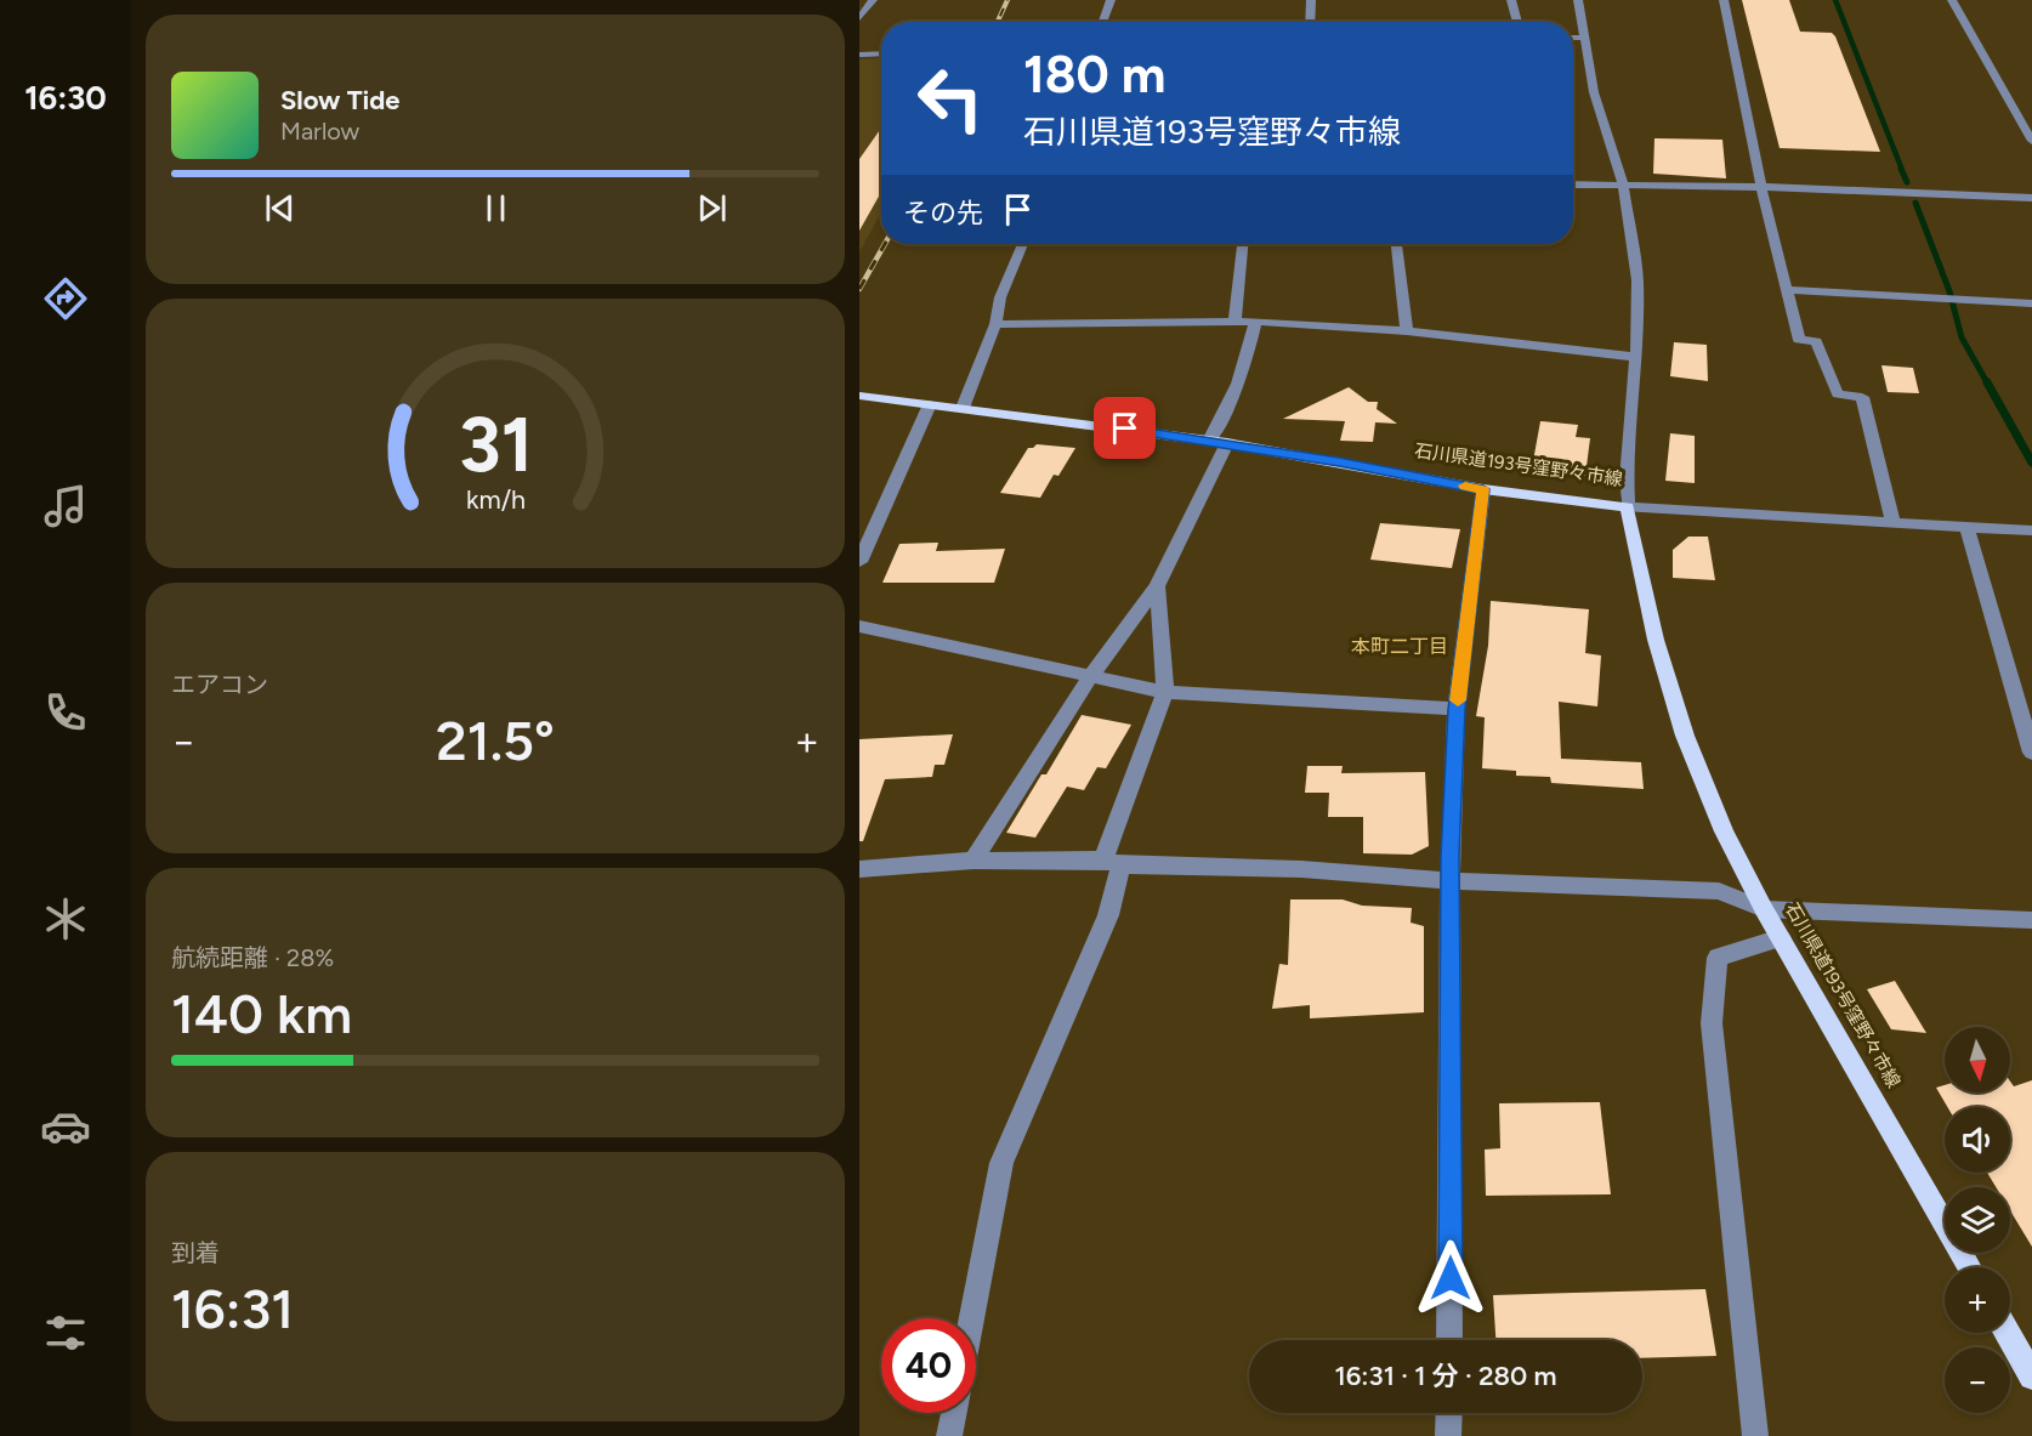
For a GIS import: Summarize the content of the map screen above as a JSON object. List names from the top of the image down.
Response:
{
  "streets": {
    "main road": ["石川県道193号窪野々市線"]
  },
  "districts": ["本町二丁目"],
  "north": "bottom",
  "page": {
    "tabs": "16:30",
    "turn": ["180 m", "石川県道193号窪野々市線"],
    "song": ["Slow Tide", "Marlow"],
    "then": "その先",
    "tile": [
      "エアコン",
      ["航続距離 · 28%", "140 km"],
      ["到着", "16:31"]
    ],
    "heat": ["−", "21.5°", "+"],
    "map_buttons": ["+", "−"],
    "limit": "40",
    "trip": "16:31 · 1 分 · 280 m",
    "gauge": ["31", "km/h"]
  }
}
